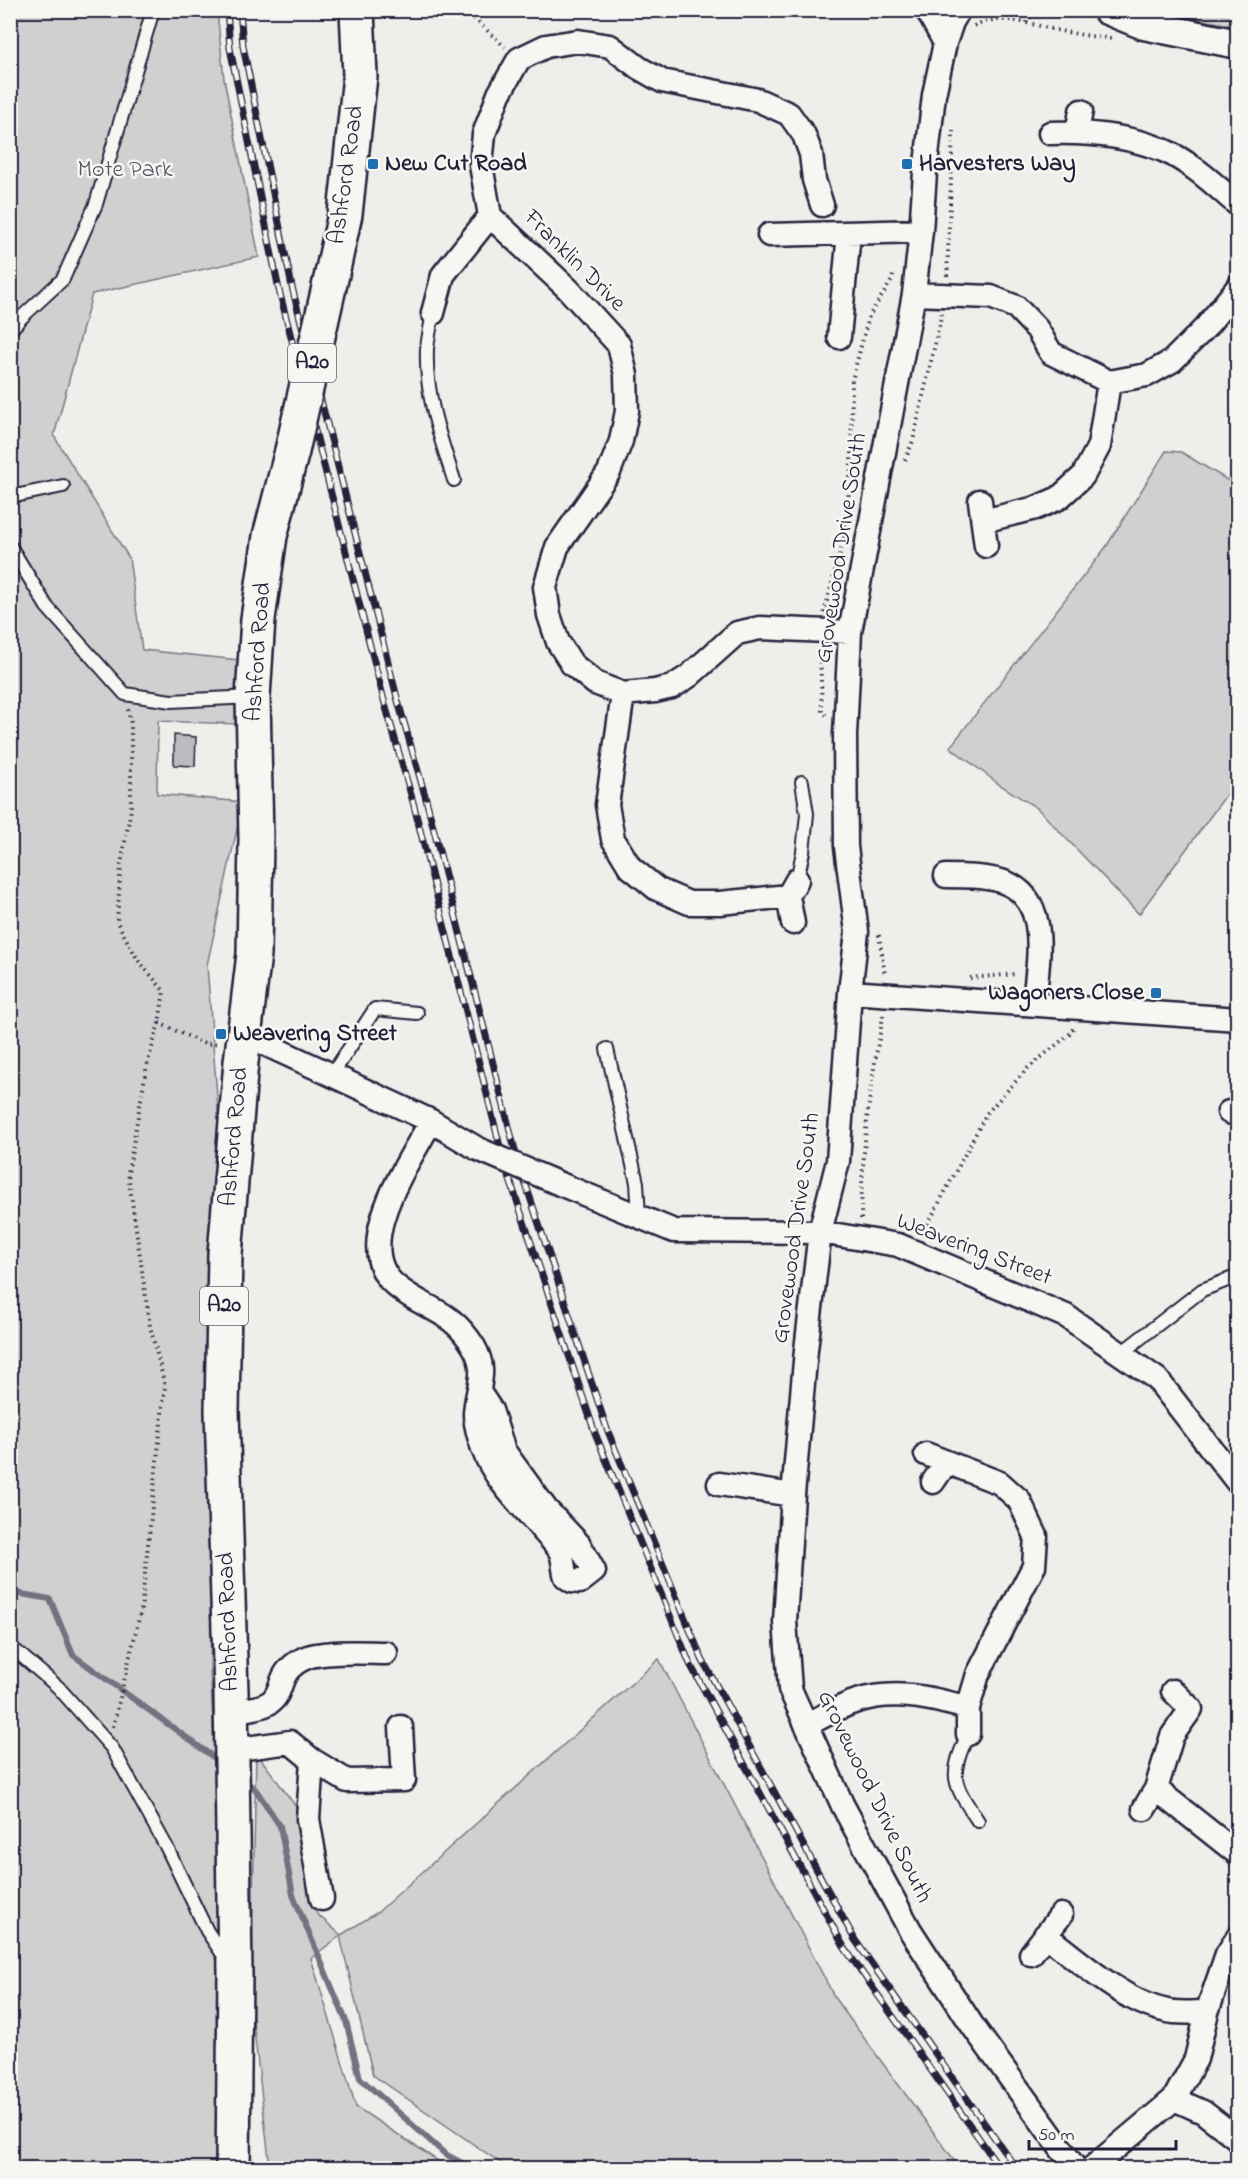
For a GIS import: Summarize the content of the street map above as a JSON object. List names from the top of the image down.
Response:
{
  "streets": {
    "main road": ["Ashford Road", "A20"],
    "street": ["Franklin Drive", "Grovewood Drive South", "Weavering Street"]
  },
  "crossings": [
    ["Ashford Road", "Weavering Street"],
    ["Franklin Drive", "Grovewood Drive South"],
    ["Grovewood Drive South", "Weavering Street"]
  ],
  "parks": ["Mote Park"],
  "places": {
    "transit": [
      "New Cut Road",
      "Harvesters Way",
      "Wagoners Close",
      "Weavering Street"
    ]
  },
  "scale_bar": "50 m"
}
